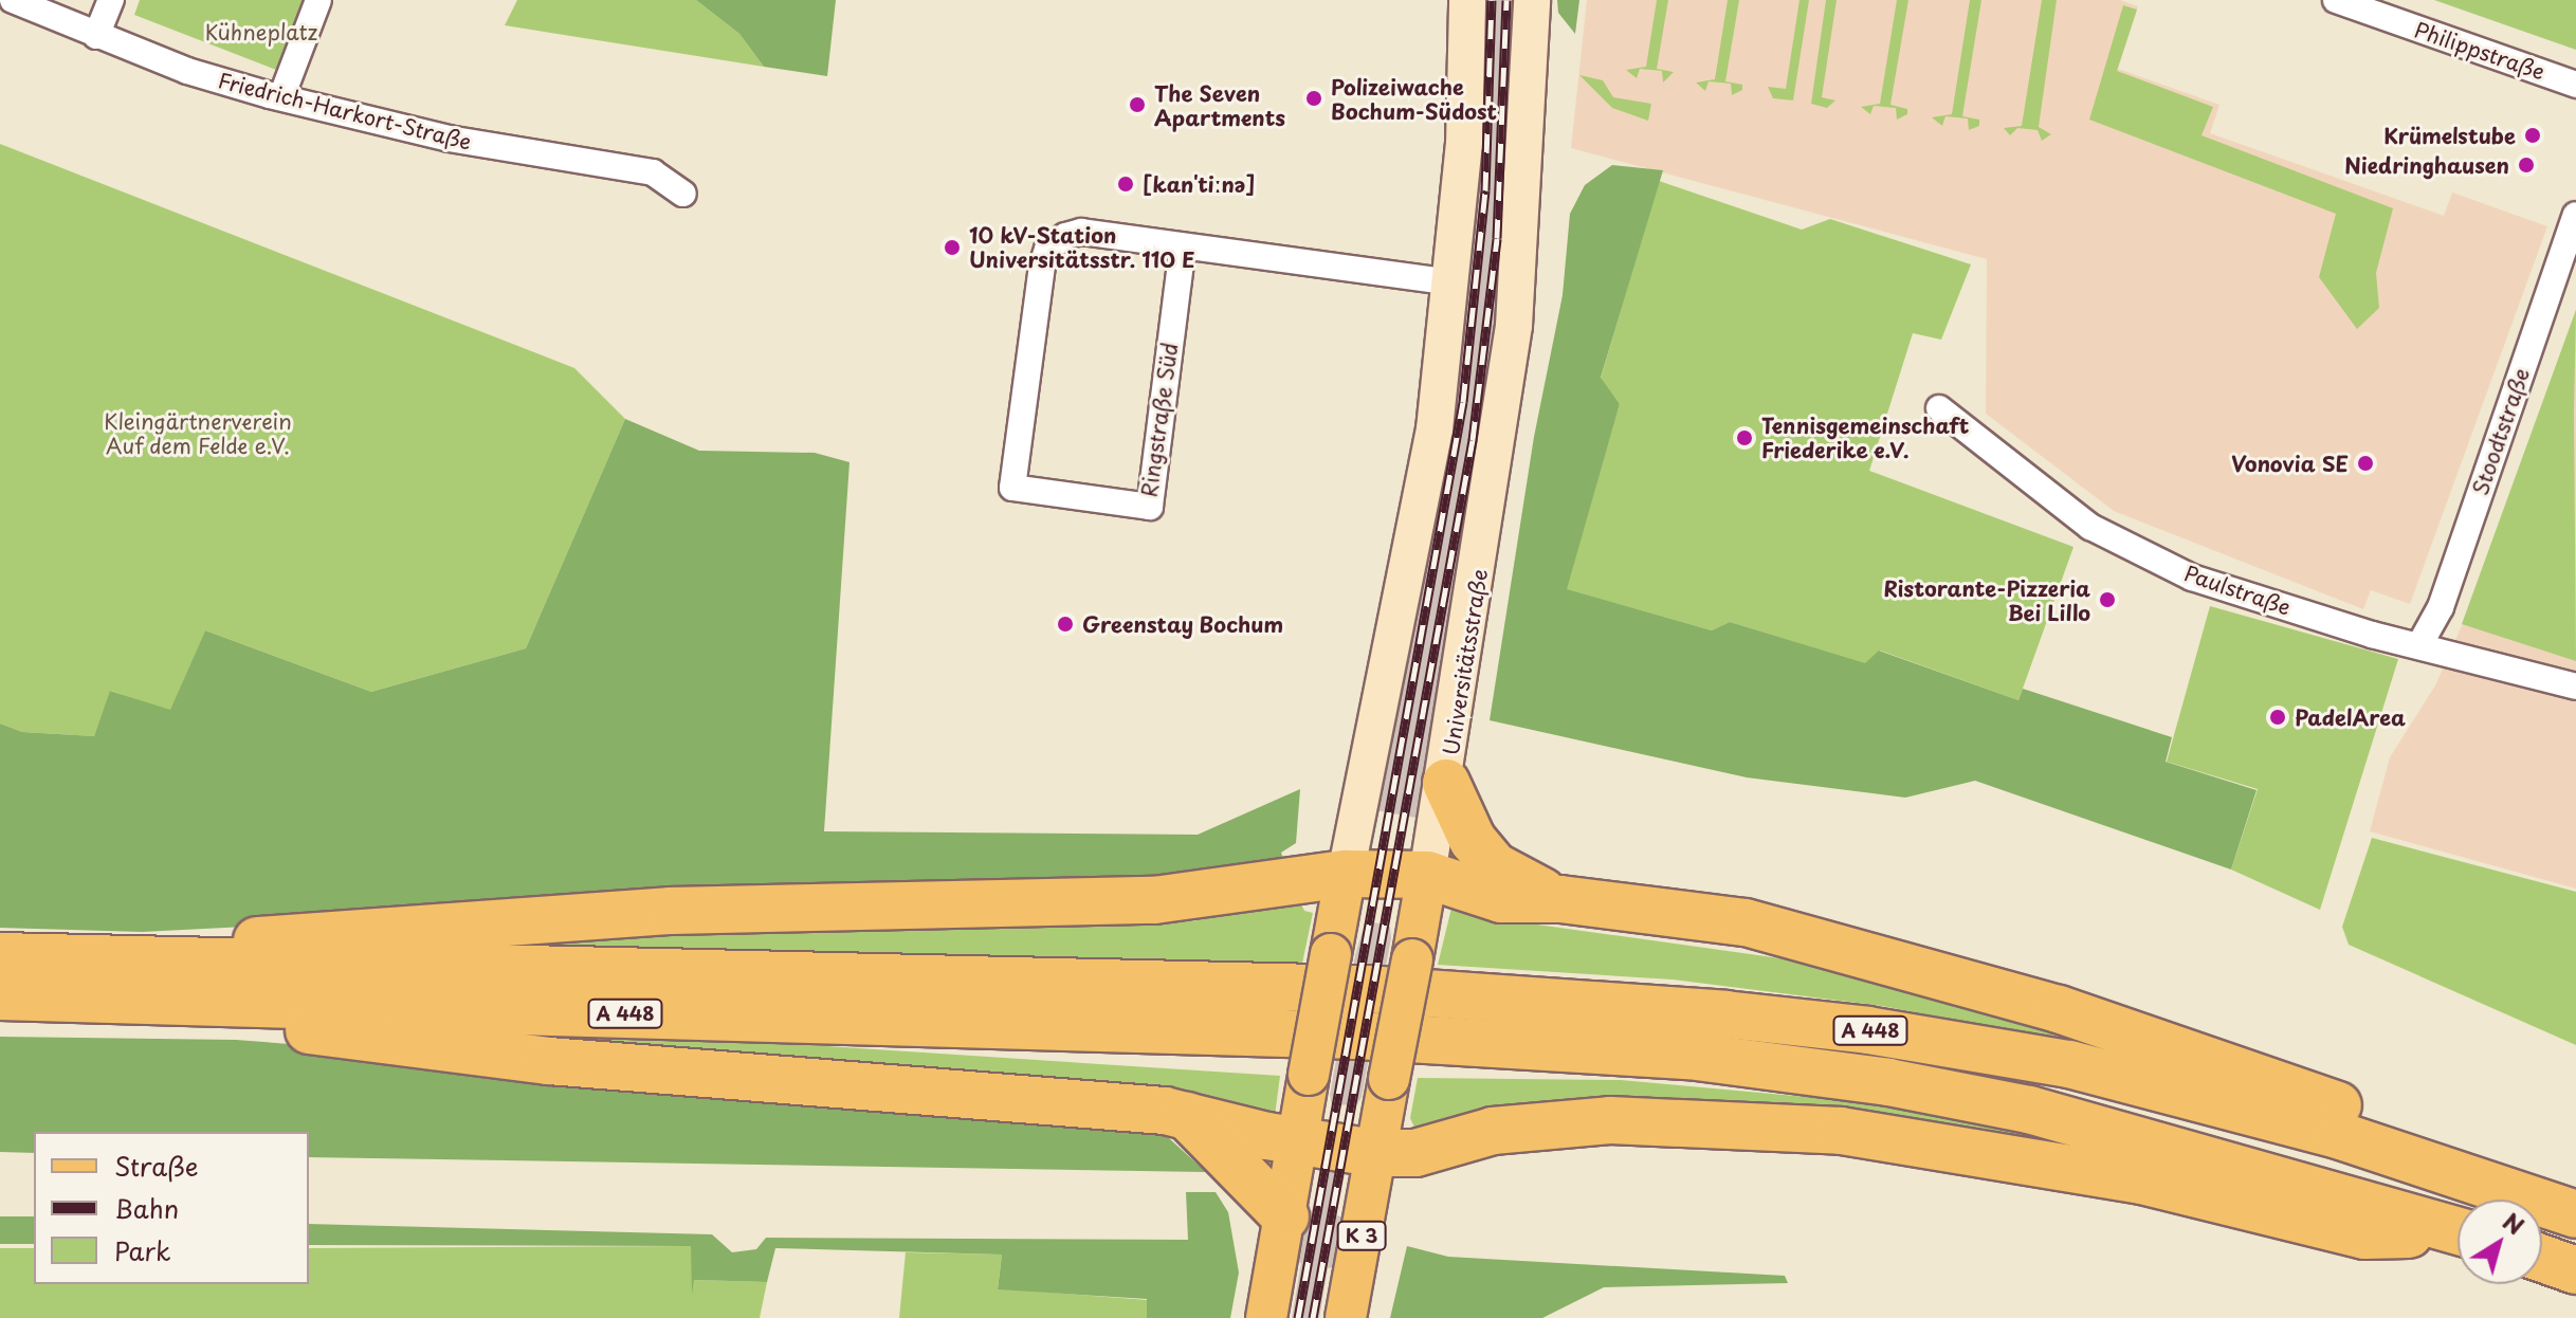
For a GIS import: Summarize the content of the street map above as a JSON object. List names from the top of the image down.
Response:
{
  "streets": {
    "highway": ["A 448"],
    "main road": ["Universitätsstraße", "K 3"],
    "street": [
      "Philippstraße",
      "Friedrich-Harkort-Straße",
      "Ringstraße Süd",
      "Stoodtstraße",
      "Paulstraße"
    ]
  },
  "crossings": [
    ["Stoodtstraße", "Paulstraße"]
  ],
  "parks": ["Kühneplatz", "Kleingärtnerverein Auf dem Felde e.V."],
  "places": [
    "Polizeiwache Bochum-Südost",
    "The Seven Apartments",
    "Krümelstube",
    "Niedringhausen",
    "[kanˈtiːnə]",
    "10 kV-Station Universitätsstr. 110 E",
    "Tennisgemeinschaft Friederike e.V.",
    "Vonovia SE",
    "Ristorante-Pizzeria Bei Lillo",
    "Greenstay Bochum",
    "PadelArea"
  ],
  "legend": ["Straße", "Bahn", "Park"],
  "north": "top right"
}
